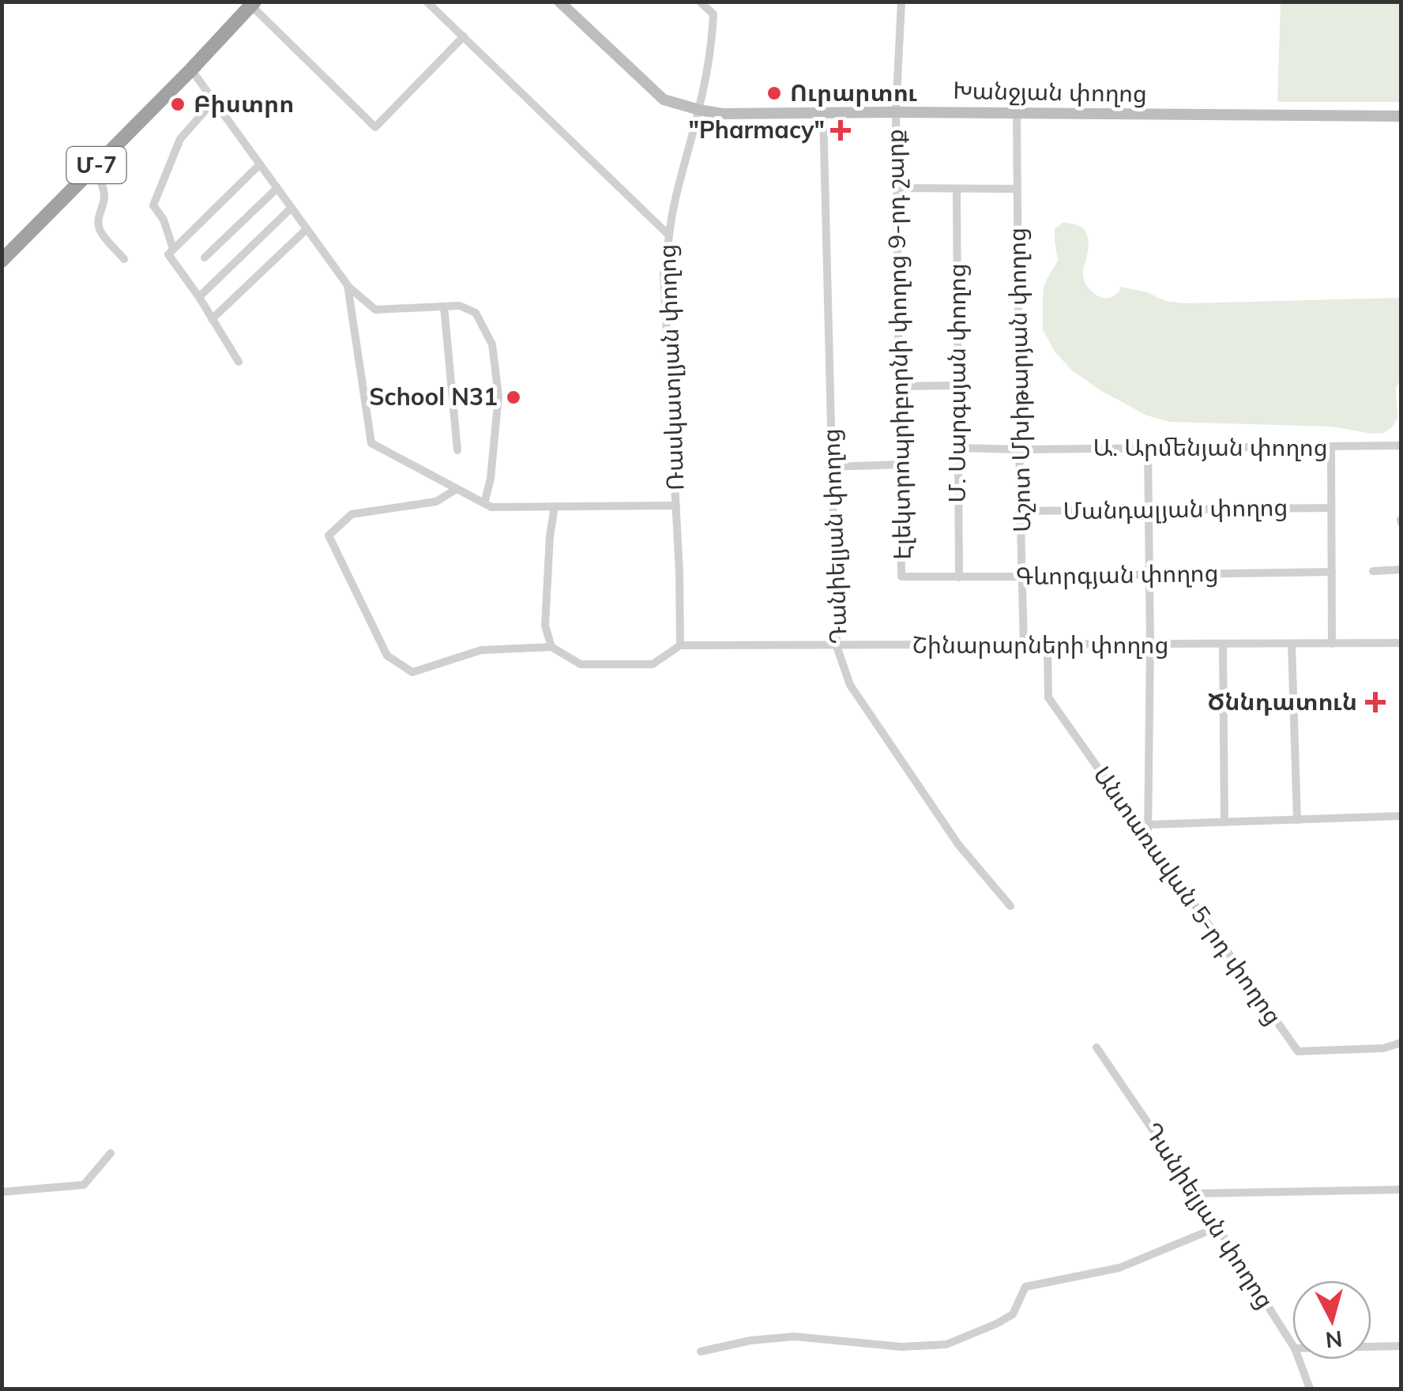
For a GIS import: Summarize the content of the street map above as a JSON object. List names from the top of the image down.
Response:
{
  "streets": {
    "highway": ["Մ-7"],
    "main road": ["Խանջյան փողոց"],
    "street": [
      "Էլեկտրոպրիբորնի փողոց 9-րդ շարք",
      "Ռասկատլյան փողոց",
      "Աշոտ Մխիթարյան փողոց",
      "Մ. Սարգսյան փողոց",
      "Ա. Արմենյան փողոց",
      "Մանդալյան փողոց",
      "Դանիելյան փողոց",
      "Գևորգյան փողոց",
      "Շինարարների փողոց",
      "Անտառավան 5-րդ փողոց"
    ]
  },
  "crossings": [
    ["Խանջյան փողոց", "Էլեկտրոպրիբորնի փողոց 9-րդ շարք"],
    ["Խանջյան փողոց", "Աշոտ Մխիթարյան փողոց"],
    ["Խանջյան փողոց", "Դանիելյան փողոց"],
    ["Էլեկտրոպրիբորնի փողոց 9-րդ շարք", "Գևորգյան փողոց"],
    ["Ռասկատլյան փողոց", "Շինարարների փողոց"],
    ["Աշոտ Մխիթարյան փողոց", "Ա. Արմենյան փողոց"],
    ["Աշոտ Մխիթարյան փողոց", "Մանդալյան փողոց"],
    ["Աշոտ Մխիթարյան փողոց", "Գևորգյան փողոց"],
    ["Աշոտ Մխիթարյան փողոց", "Շինարարների փողոց"],
    ["Մ. Սարգսյան փողոց", "Ա. Արմենյան փողոց"],
    ["Մ. Սարգսյան փողոց", "Գևորգյան փողոց"],
    ["Դանիելյան փողոց", "Շինարարների փողոց"],
    ["Շինարարների փողոց", "Անտառավան 5-րդ փողոց"]
  ],
  "places": {
    "other": ["Ուրարտու", "Բիստրո", "School N31"],
    "health": ["\"Pharmacy\"", "Ծննդատուն"]
  },
  "north": "bottom"
}
